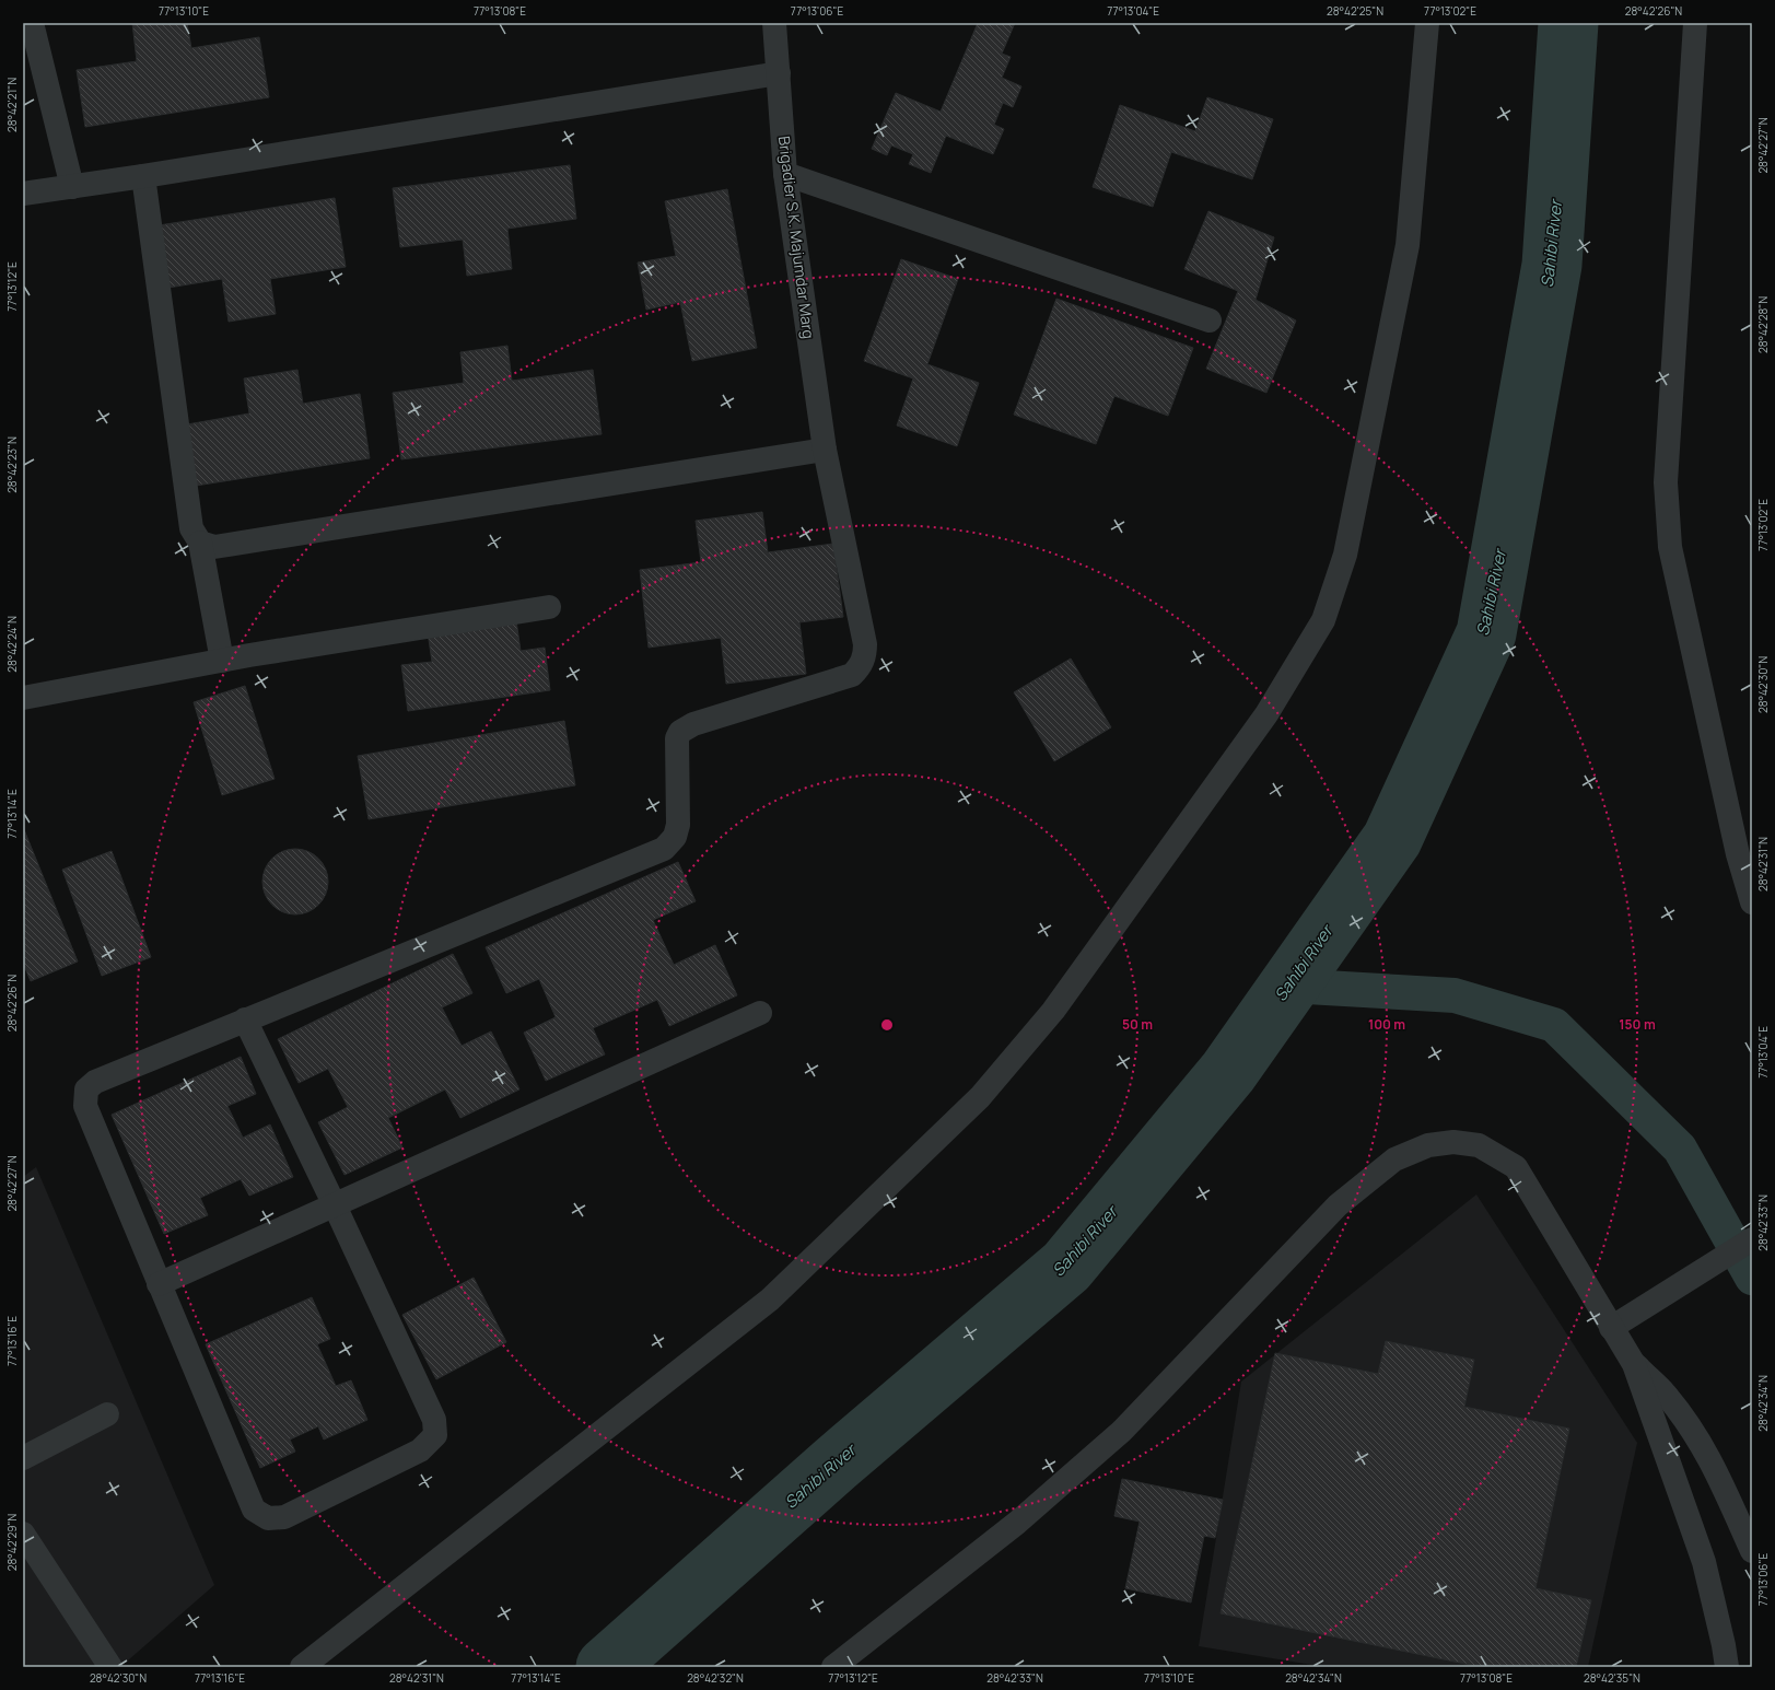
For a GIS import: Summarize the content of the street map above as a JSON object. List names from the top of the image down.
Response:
{
  "streets": {
    "street": ["Brigadier S.K. Majumdar Marg"]
  },
  "water": ["Sahibi River"],
  "coordinates": [
    "77°13'10\"E",
    "77°13'08\"E",
    "77°13'06\"E",
    "77°13'04\"E",
    "28°42'25\"N",
    "77°13'02\"E",
    "28°42'26\"N",
    "28°42'21\"N",
    "28°42'27\"N",
    "77°13'12\"E",
    "28°42'28\"N",
    "28°42'23\"N",
    "28°42'24\"N",
    "28°42'30\"N",
    "77°13'14\"E",
    "28°42'31\"N",
    "28°42'33\"N",
    "77°13'16\"E",
    "28°42'34\"N",
    "28°42'29\"N",
    "28°42'32\"N",
    "28°42'35\"N"
  ],
  "rings": ["50 m", "100 m", "150 m"]
}
